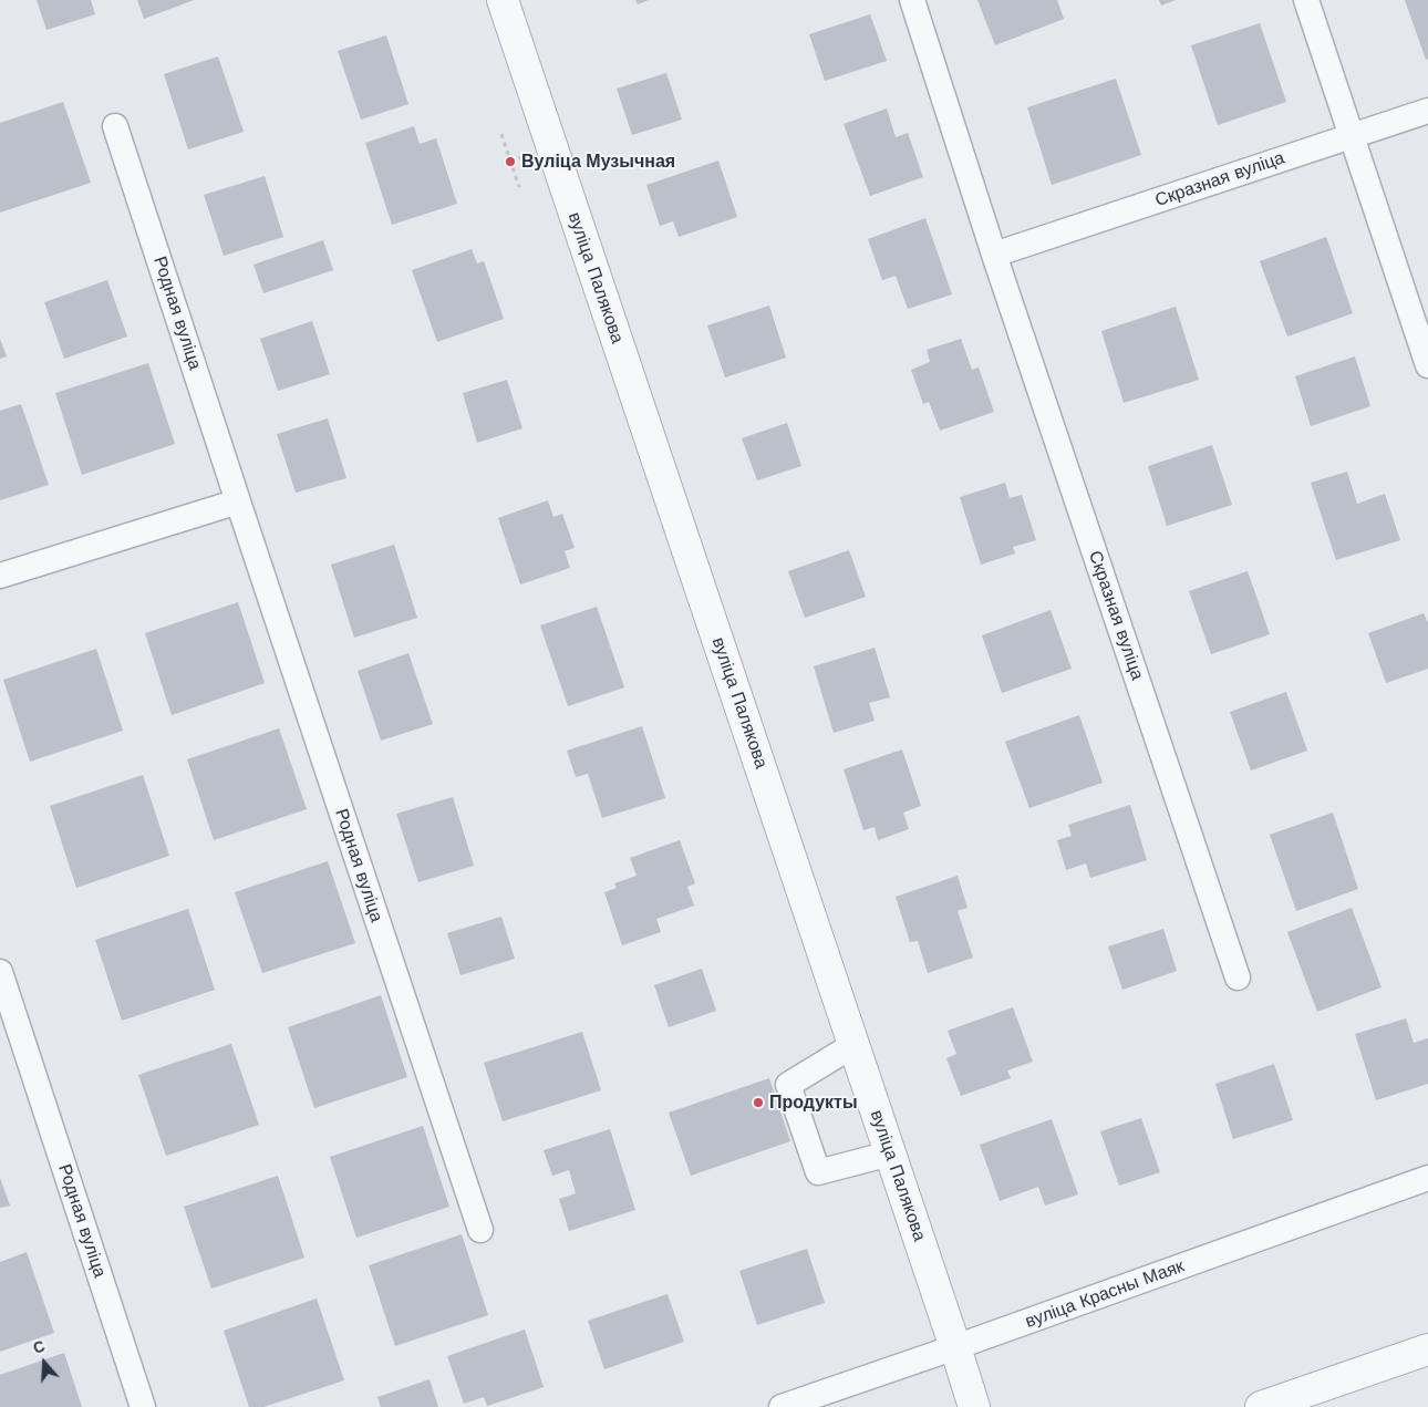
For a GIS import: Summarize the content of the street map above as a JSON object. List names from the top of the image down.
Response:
{
  "streets": {
    "street": [
      "Скразная вуліца",
      "вуліца Палякова",
      "Родная вуліца",
      "вуліца Красны Маяк"
    ]
  },
  "crossings": [
    ["вуліца Палякова", "вуліца Красны Маяк"]
  ],
  "places": ["Вуліца Музычная", "Продукты"],
  "north": "top"
}
